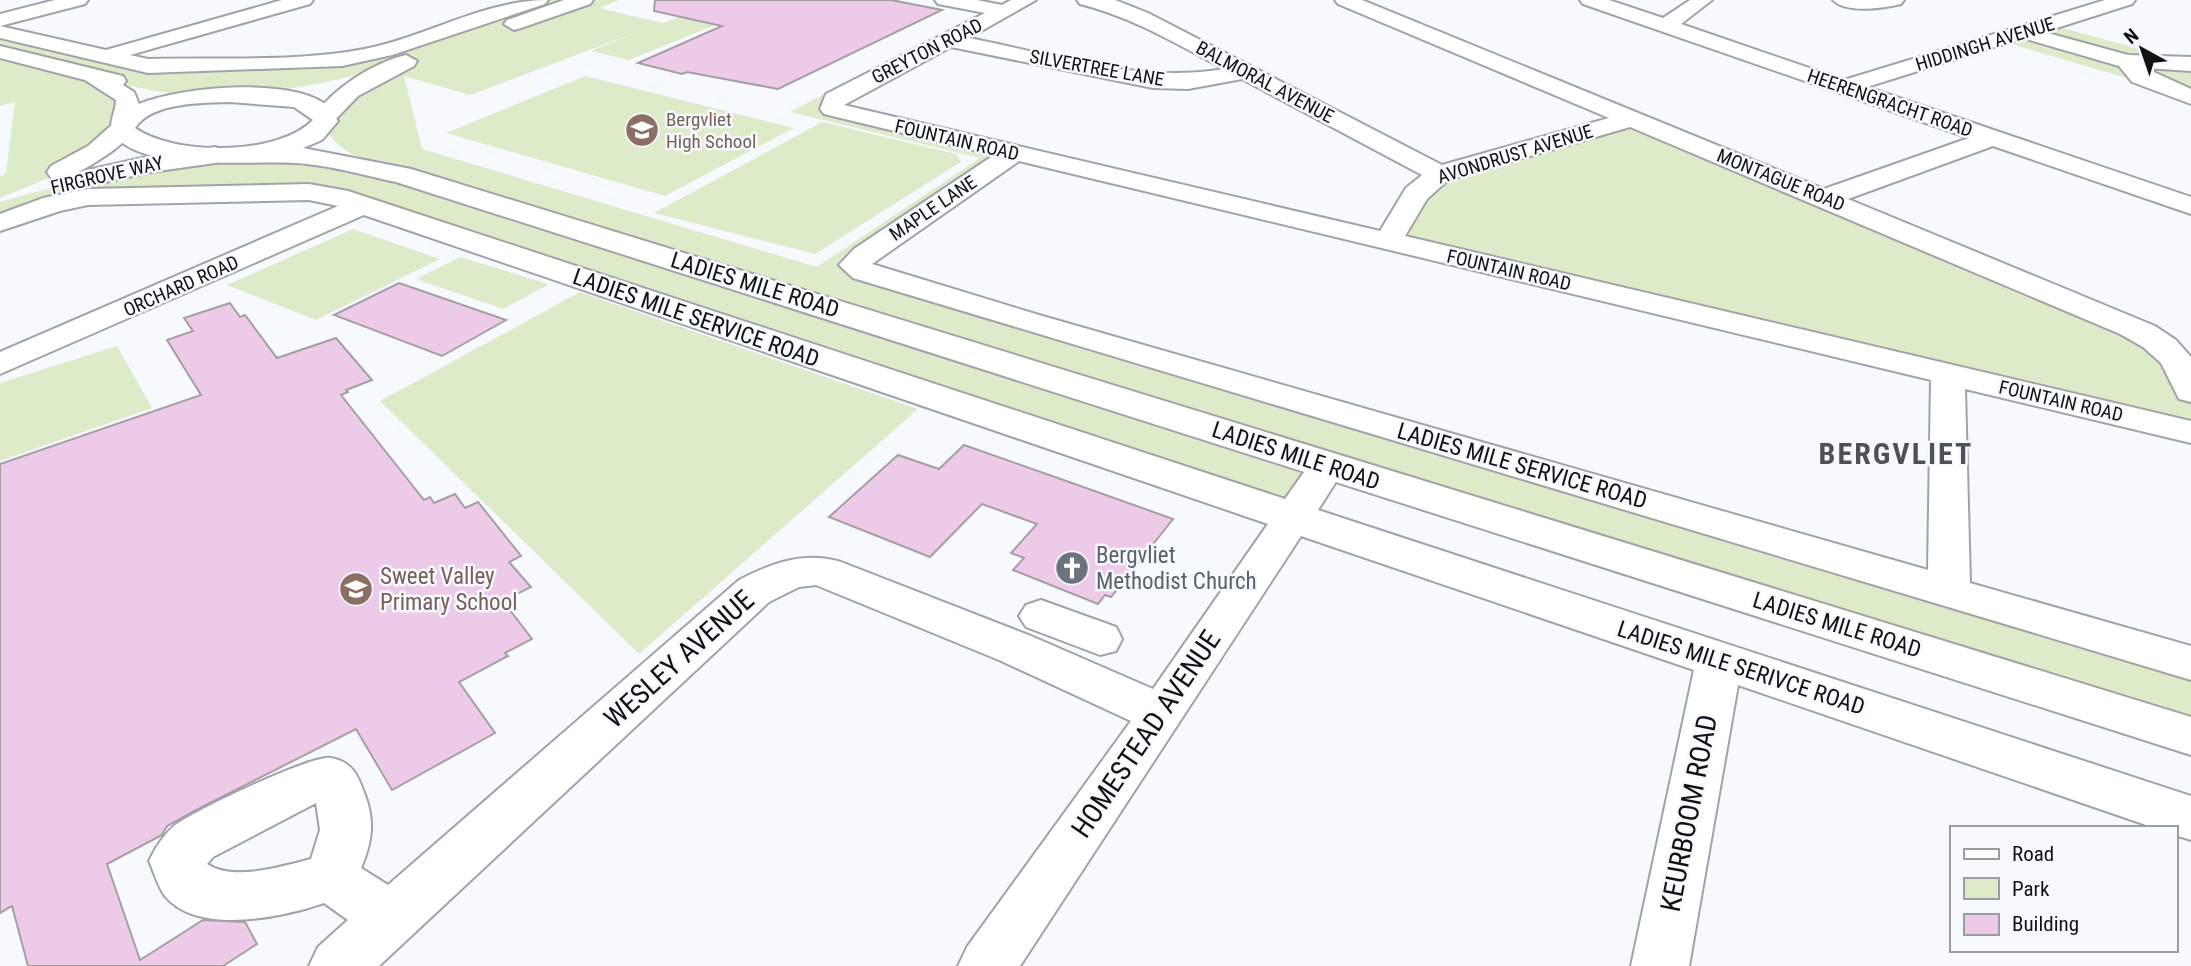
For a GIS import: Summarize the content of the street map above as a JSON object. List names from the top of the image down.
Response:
{
  "streets": {
    "street": [
      "HIDDINGH AVENUE",
      "GREYTON ROAD",
      "SILVERTREE LANE",
      "BALMORAL AVENUE",
      "HEERENGRACHT ROAD",
      "FOUNTAIN ROAD",
      "AVONDRUST AVENUE",
      "FIRGROVE WAY",
      "MONTAGUE ROAD",
      "MAPLE LANE",
      "LADIES MILE ROAD",
      "ORCHARD ROAD",
      "LADIES MILE SERVICE ROAD",
      "WESLEY AVENUE",
      "LADIES MILE SERIVCE ROAD",
      "HOMESTEAD AVENUE",
      "KEURBOOM ROAD"
    ]
  },
  "crossings": [
    ["HIDDINGH AVENUE", "HEERENGRACHT ROAD"],
    ["GREYTON ROAD", "SILVERTREE LANE"],
    ["GREYTON ROAD", "FOUNTAIN ROAD"],
    ["SILVERTREE LANE", "BALMORAL AVENUE"],
    ["BALMORAL AVENUE", "AVONDRUST AVENUE"],
    ["FOUNTAIN ROAD", "AVONDRUST AVENUE"],
    ["FOUNTAIN ROAD", "MAPLE LANE"],
    ["AVONDRUST AVENUE", "MONTAGUE ROAD"],
    ["MAPLE LANE", "LADIES MILE SERVICE ROAD"],
    ["LADIES MILE ROAD", "HOMESTEAD AVENUE"],
    ["ORCHARD ROAD", "LADIES MILE SERVICE ROAD"],
    ["LADIES MILE SERVICE ROAD", "LADIES MILE SERIVCE ROAD"],
    ["LADIES MILE SERVICE ROAD", "HOMESTEAD AVENUE"],
    ["WESLEY AVENUE", "HOMESTEAD AVENUE"],
    ["LADIES MILE SERIVCE ROAD", "HOMESTEAD AVENUE"],
    ["LADIES MILE SERIVCE ROAD", "KEURBOOM ROAD"]
  ],
  "districts": ["BERGVLIET"],
  "places": {
    "school or university": ["Bergvliet High School", "Sweet Valley Primary School"],
    "church": ["Bergvliet Methodist Church"]
  },
  "legend": ["Road", "Park", "Building"],
  "north": "top left"
}
